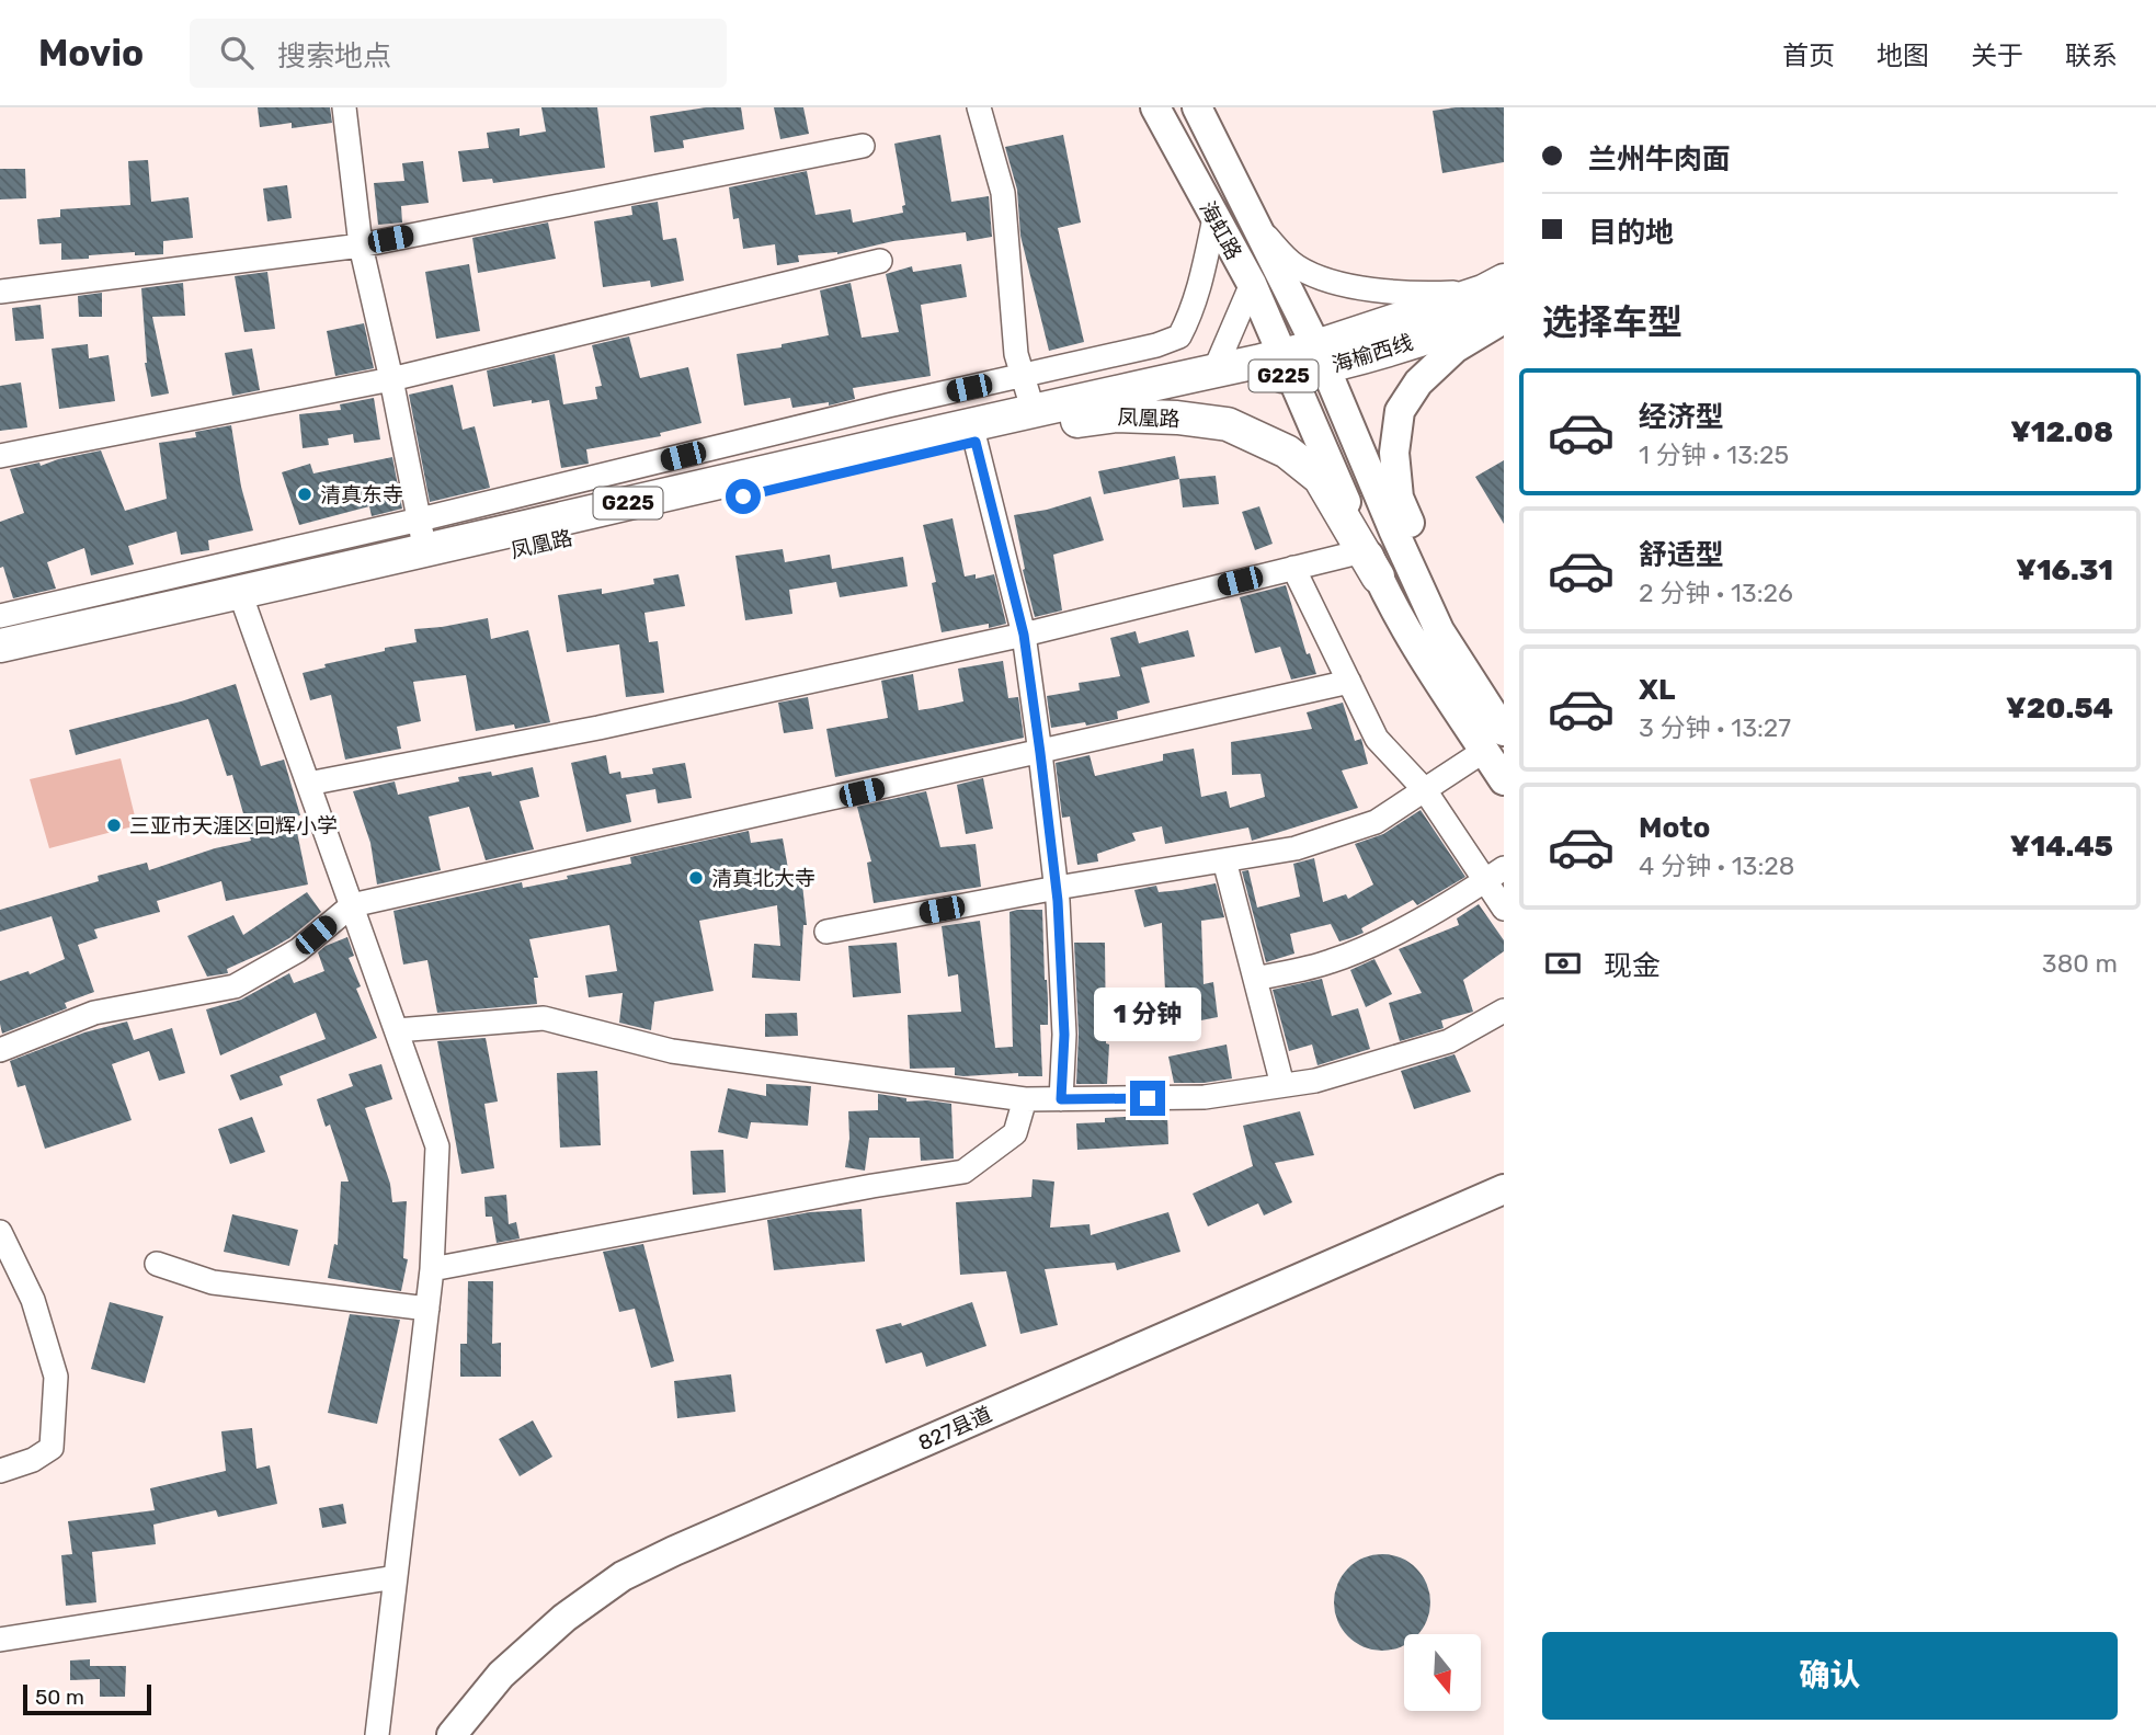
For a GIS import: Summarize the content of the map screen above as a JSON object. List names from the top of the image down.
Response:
{
  "streets": {
    "highway": ["海榆西线", "G225", "凤凰路"],
    "main road": ["海虹路", "827县道"]
  },
  "crossings": [
    ["海虹路", "海榆西线"],
    ["海虹路", "凤凰路"],
    ["海榆西线", "凤凰路"]
  ],
  "places": ["清真东寺", "三亚市天涯区回辉小学", "清真北大寺"],
  "scale_bar": "50 m",
  "north": "bottom",
  "page": {
    "header": "Movio",
    "search": "搜索地点",
    "nav": [
      "首页",
      "地图",
      "关于",
      "联系"
    ],
    "banner": ["兰州牛肉面", "目的地"],
    "heading": "选择车型",
    "list": [
      {
        "name": "经济型",
        "note": "1 分钟 · 13:25",
        "value": "¥12.08"
      },
      {
        "name": "舒适型",
        "note": "2 分钟 · 13:26",
        "value": "¥16.31"
      },
      {
        "name": "XL",
        "note": "3 分钟 · 13:27",
        "value": "¥20.54"
      },
      {
        "name": "Moto",
        "note": "4 分钟 · 13:28",
        "value": "¥14.45"
      }
    ],
    "pay": ["现金", "380 m"],
    "bubble": "1 分钟",
    "buttons": "确认",
    "scale": "50 m"
  }
}
